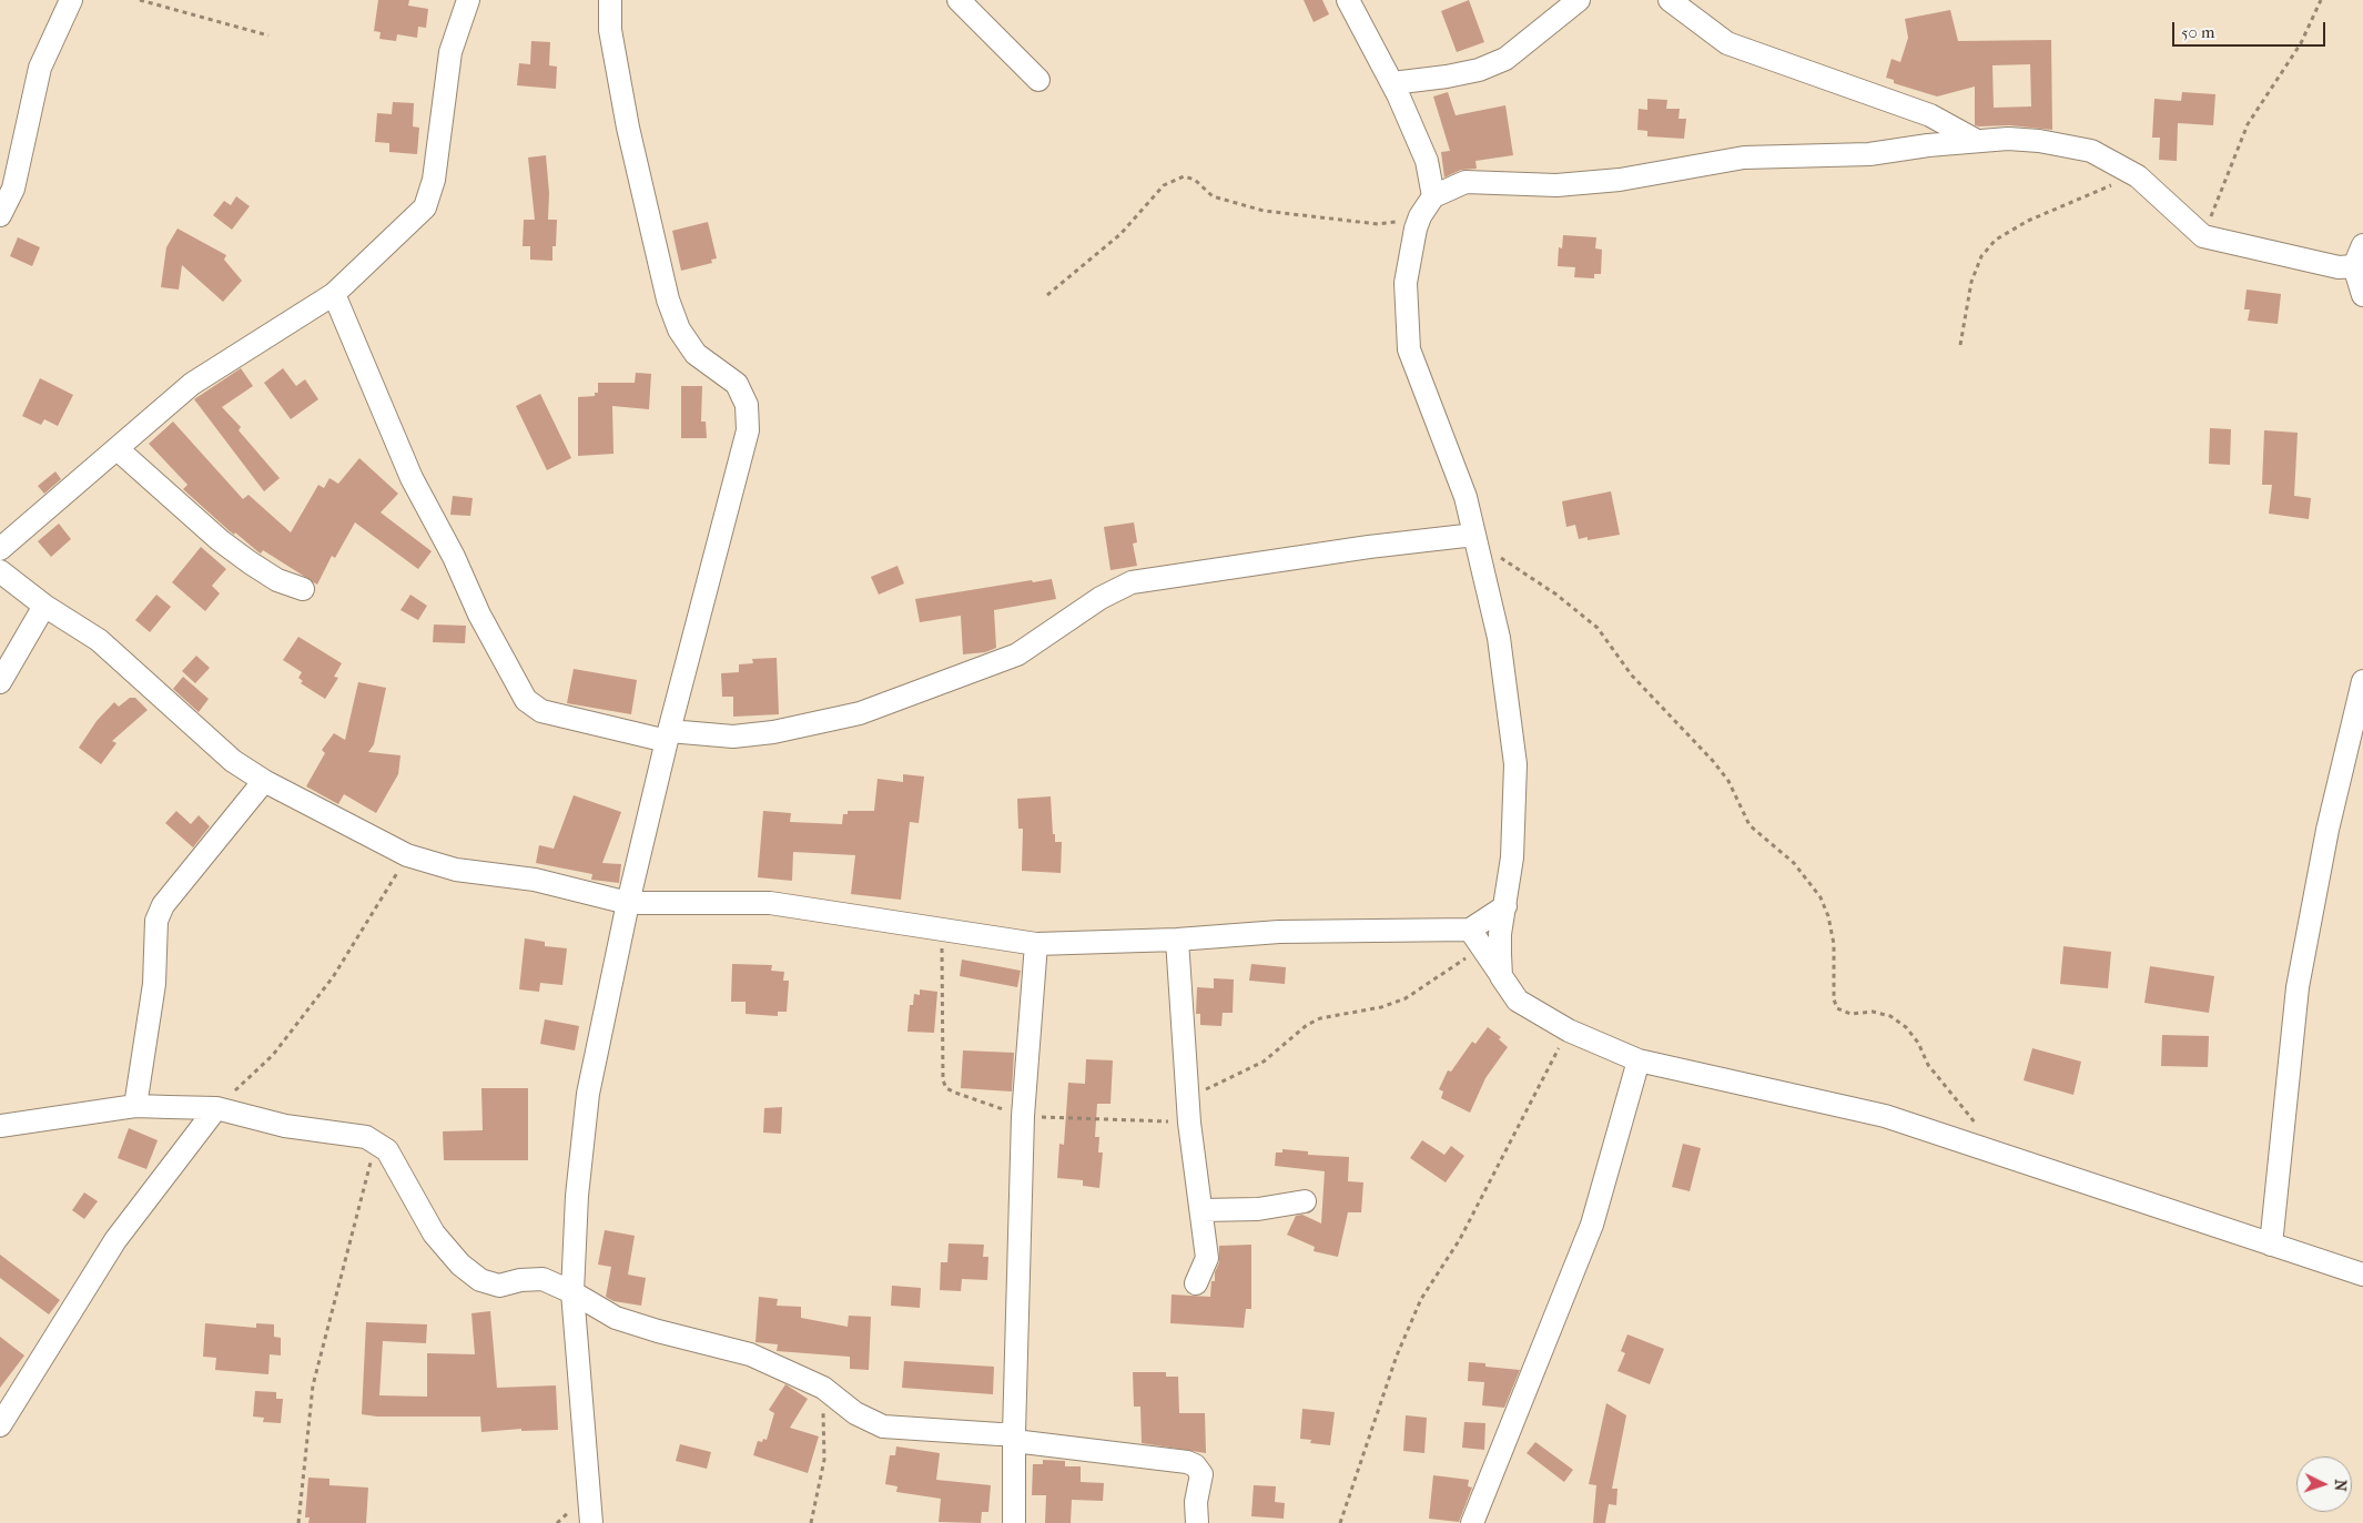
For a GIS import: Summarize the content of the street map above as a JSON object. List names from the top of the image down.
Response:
{
  "scale_bar": "50 m",
  "north": "right"
}
